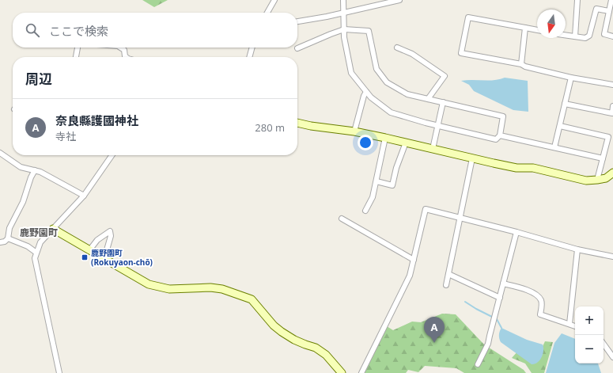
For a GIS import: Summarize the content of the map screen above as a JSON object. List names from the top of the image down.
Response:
{
  "districts": ["鹿野園町"],
  "places": {
    "transit": ["鹿野園町 (Rokuyaon-chō)"]
  },
  "north": "bottom",
  "page": {
    "search": "ここで検索",
    "heading": "周辺",
    "list": [
      {
        "mark": "A",
        "name": "奈良縣護國神社",
        "note": "寺社",
        "value": "280 m"
      }
    ],
    "map_buttons": ["+", "−"],
    "pins": "A"
  }
}
